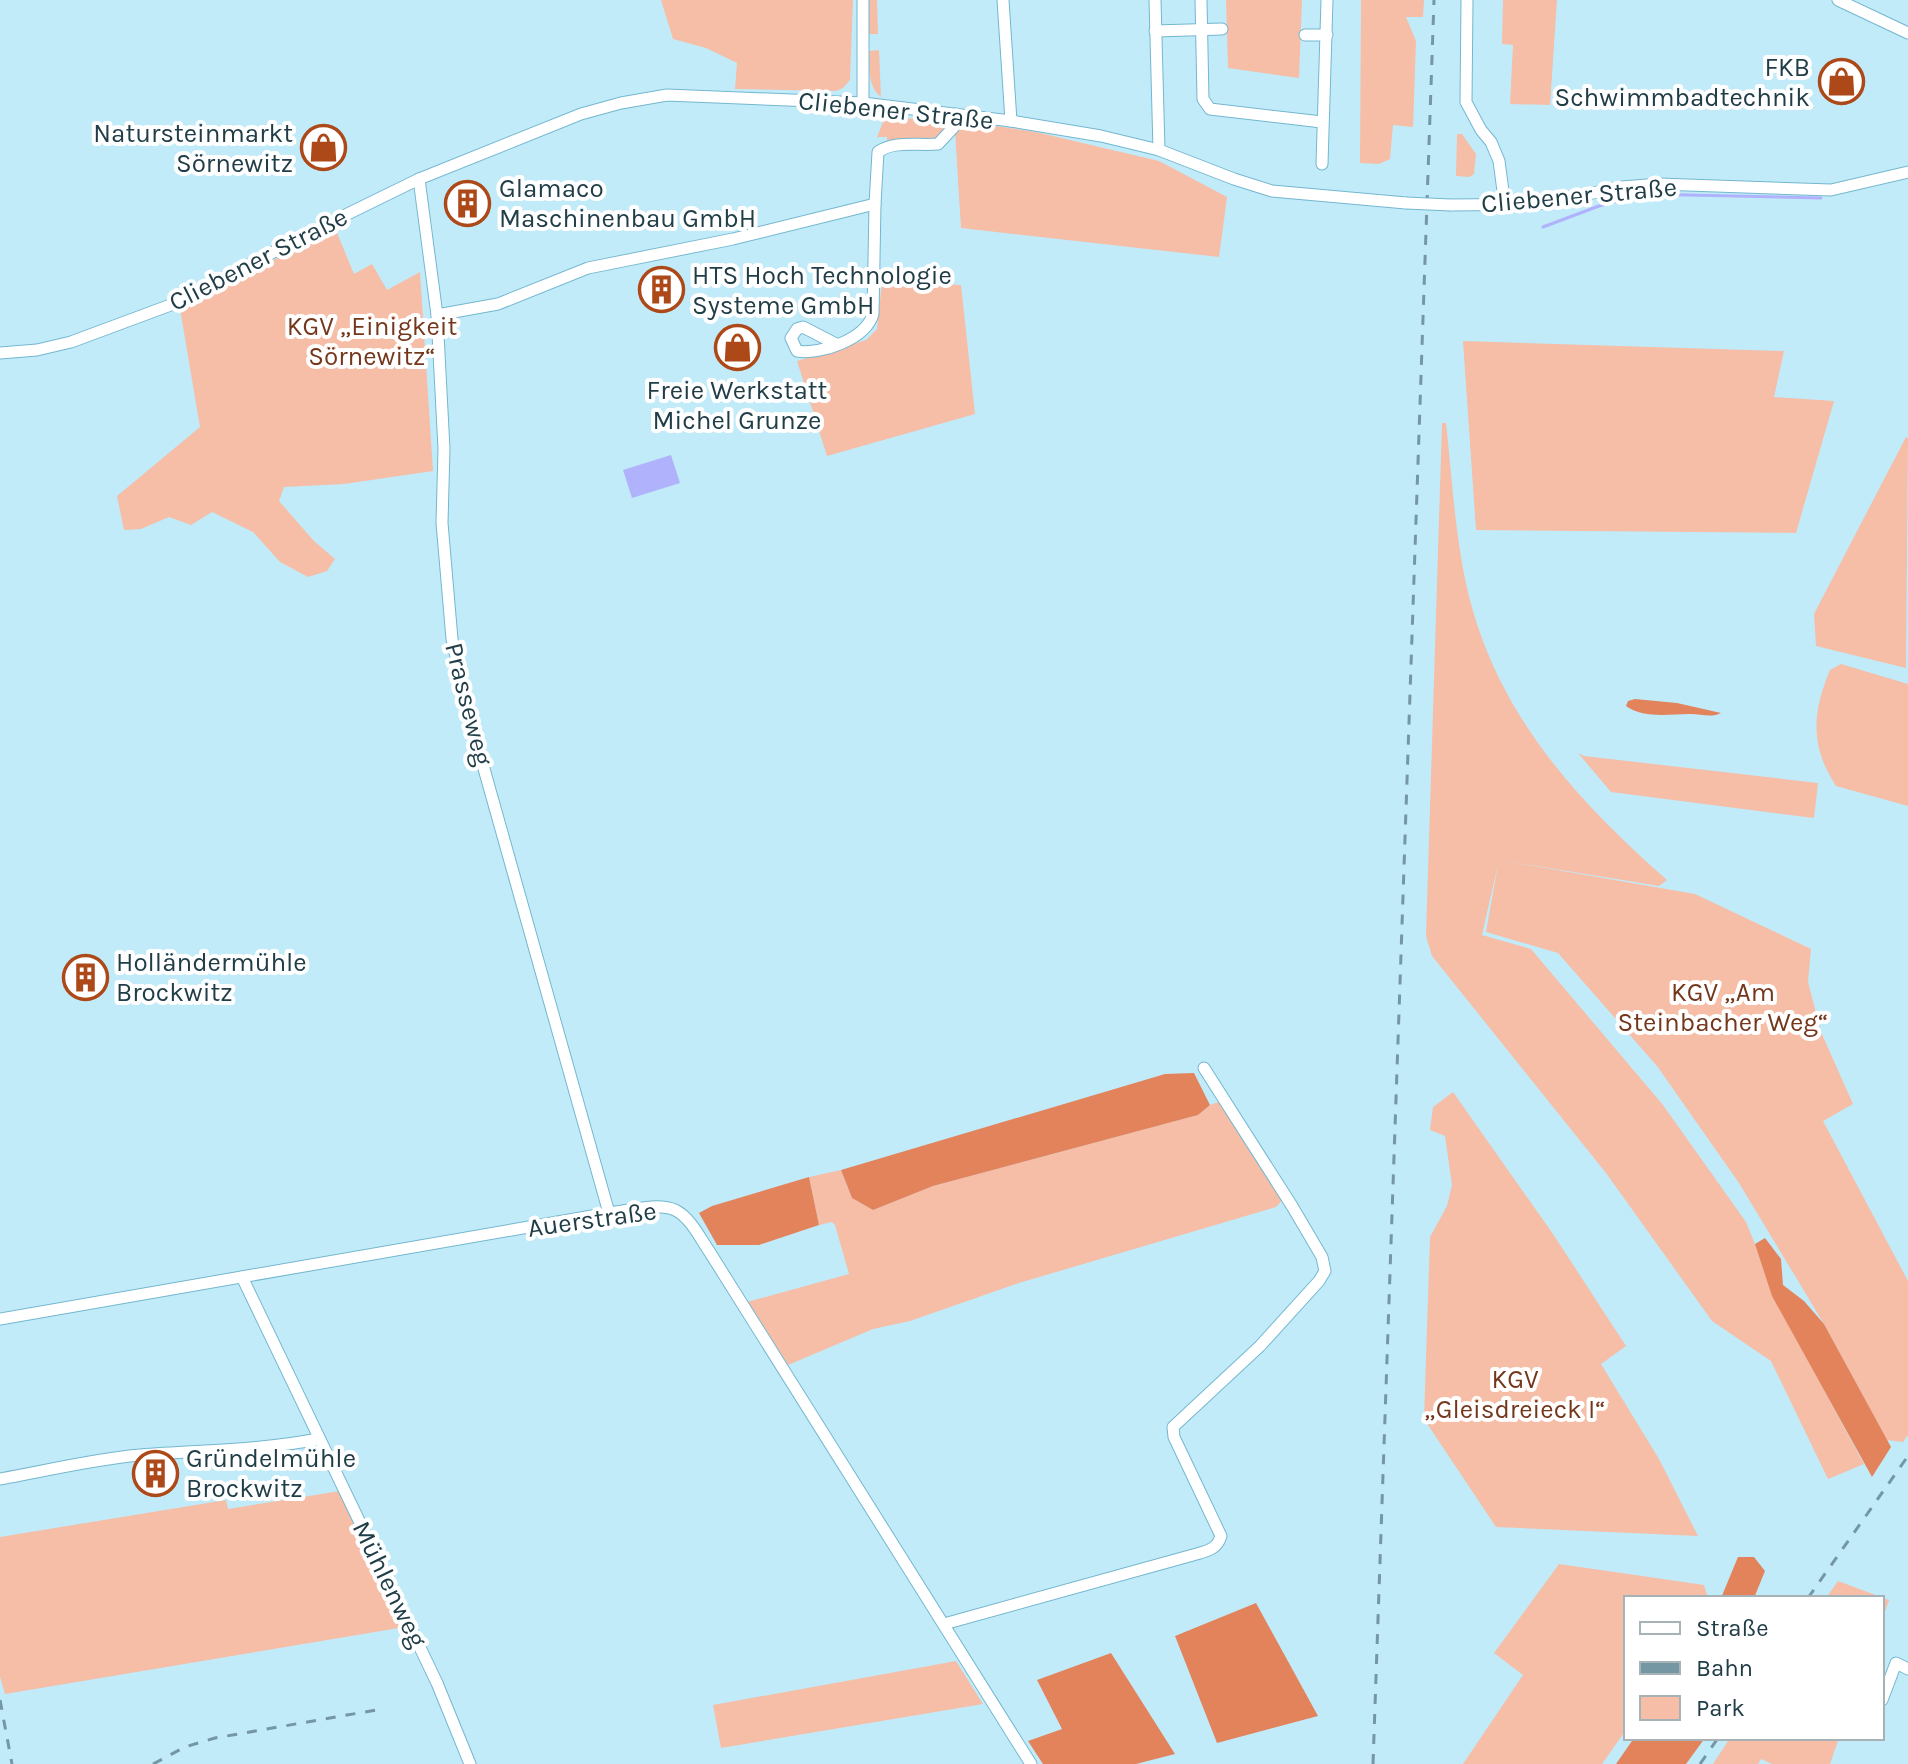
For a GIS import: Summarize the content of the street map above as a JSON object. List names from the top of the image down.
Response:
{
  "streets": {
    "street": [
      "Cliebener Straße",
      "Prasseweg",
      "Auerstraße",
      "Mühlenweg"
    ]
  },
  "crossings": [
    ["Cliebener Straße", "Prasseweg"],
    ["Prasseweg", "Auerstraße"],
    ["Auerstraße", "Mühlenweg"]
  ],
  "parks": ["KGV „Einigkeit Sörnewitz“", "KGV „Am Steinbacher Weg“", "KGV „Gleisdreieck I“"],
  "places": {
    "shop": ["FKB Schwimmbadtechnik", "Natursteinmarkt Sörnewitz", "Freie Werkstatt Michel Grunze"],
    "building": [
      "Glamaco Maschinenbau GmbH",
      "HTS Hoch Technologie Systeme GmbH",
      "Holländermühle Brockwitz",
      "Gründelmühle Brockwitz"
    ]
  },
  "legend": ["Straße", "Bahn", "Park"]
}
